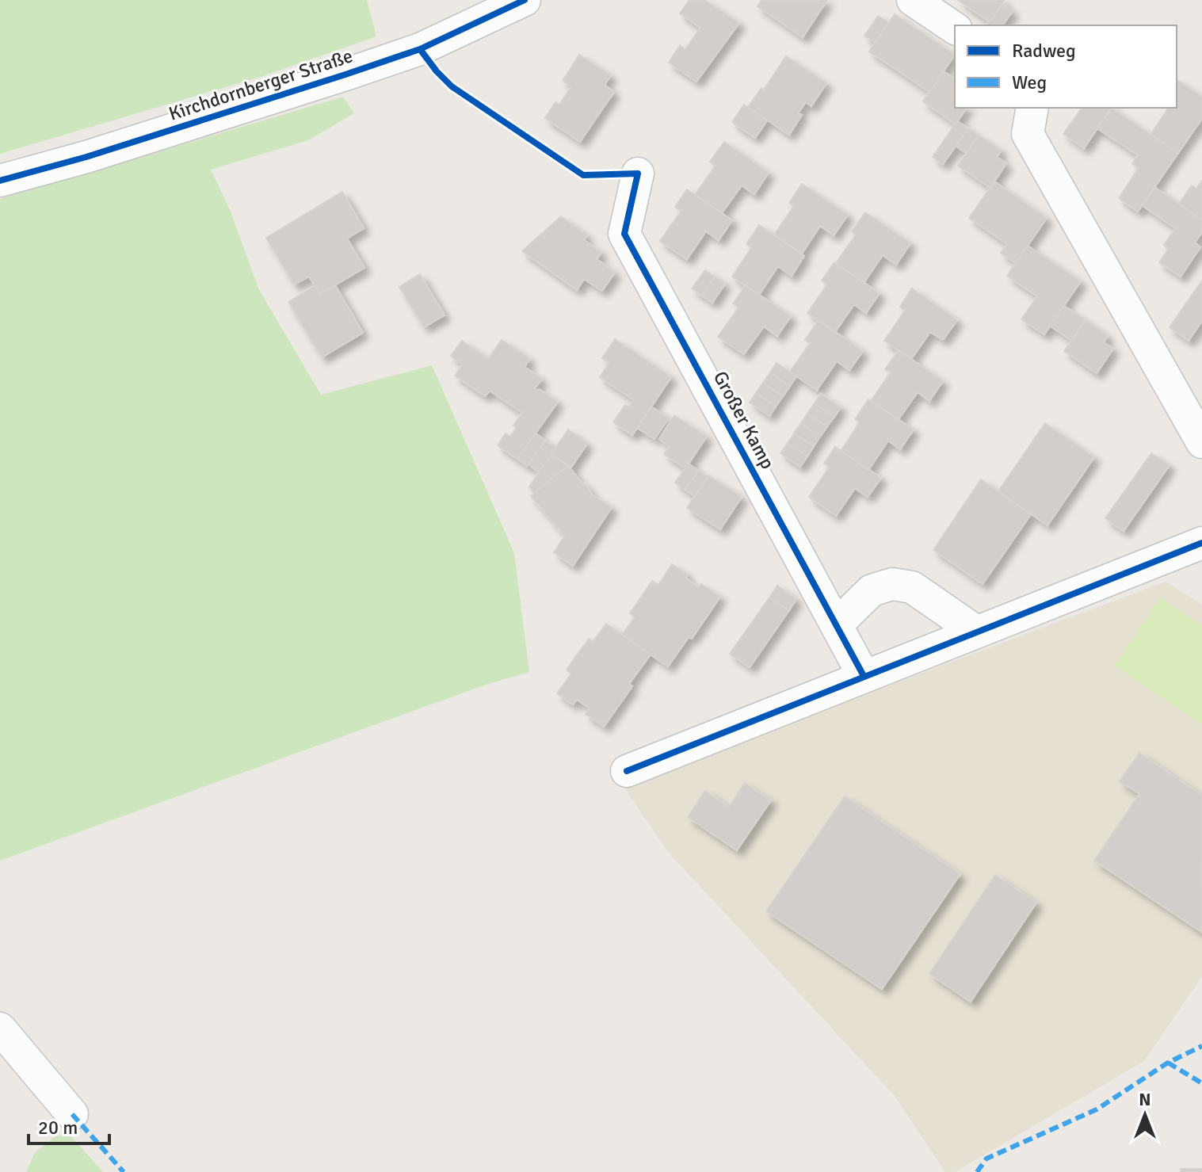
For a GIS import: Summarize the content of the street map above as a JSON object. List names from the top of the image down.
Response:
{
  "streets": {
    "street": ["Kirchdornberger Straße", "Großer Kamp"]
  },
  "legend": ["Radweg", "Weg"],
  "scale_bar": "20 m",
  "north": "top"
}
